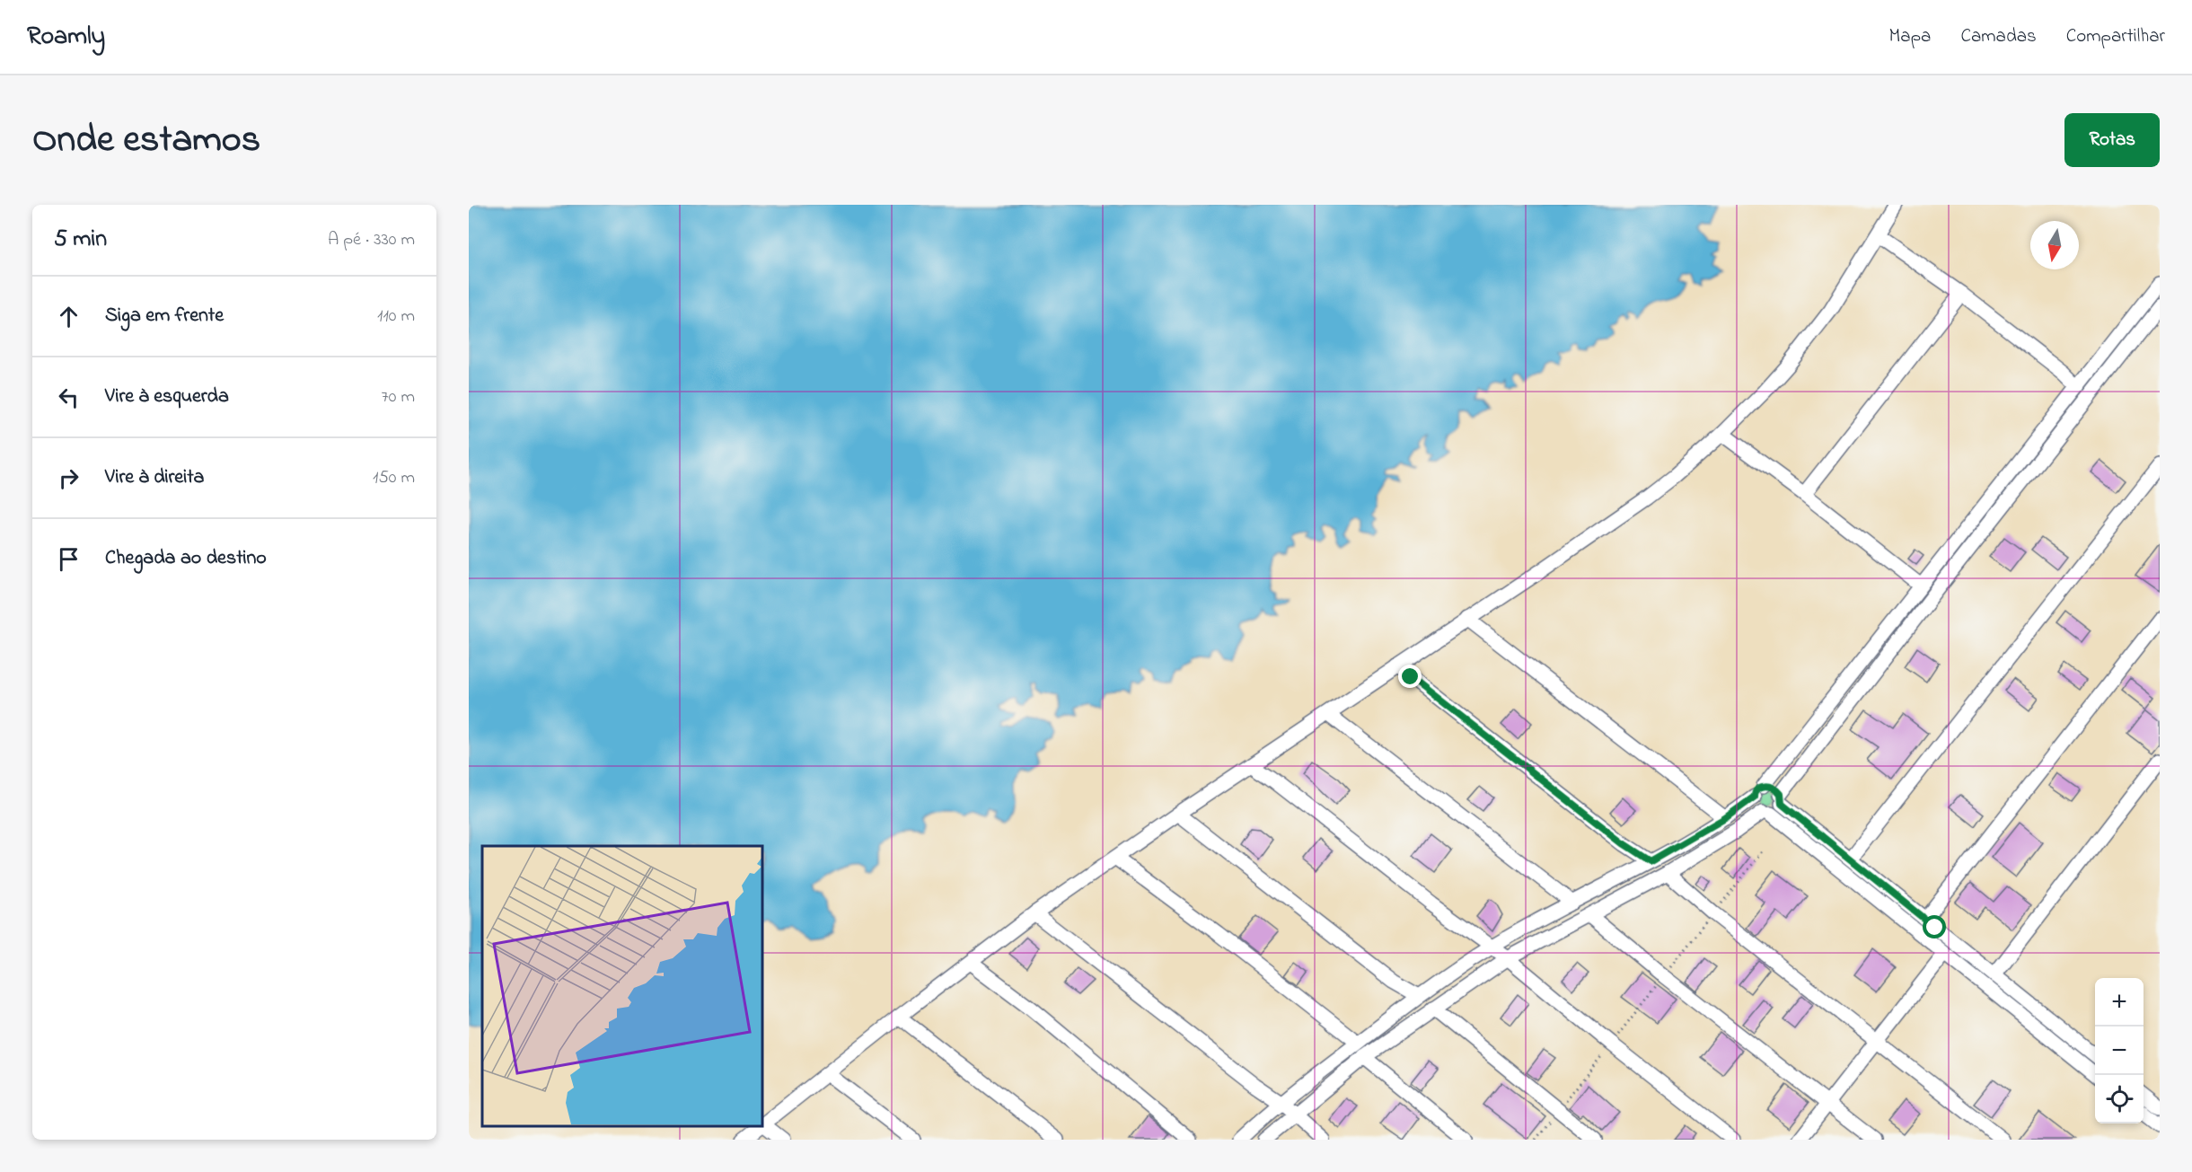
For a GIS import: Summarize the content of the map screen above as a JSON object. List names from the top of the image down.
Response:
{
  "north": "bottom",
  "page": {
    "header": "Roamly",
    "nav": ["Mapa", "Camadas", "Compartilhar"],
    "title": "Onde estamos",
    "buttons": "Rotas",
    "heading": ["5 min", "A pé · 330 m"],
    "list": [
      ["Siga em frente", "110 m"],
      ["Vire à esquerda", "70 m"],
      ["Vire à direita", "150 m"],
      "Chegada ao destino"
    ],
    "map_buttons": ["+", "−"]
  }
}
